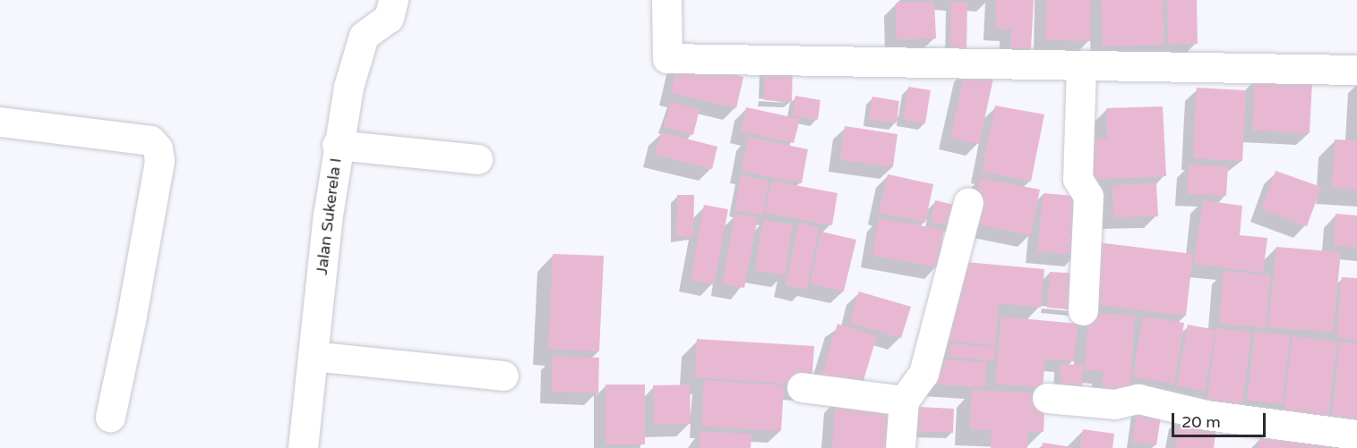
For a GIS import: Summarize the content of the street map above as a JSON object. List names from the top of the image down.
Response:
{
  "streets": {
    "street": ["Jalan Sukerela I"]
  },
  "scale_bar": "20 m"
}
